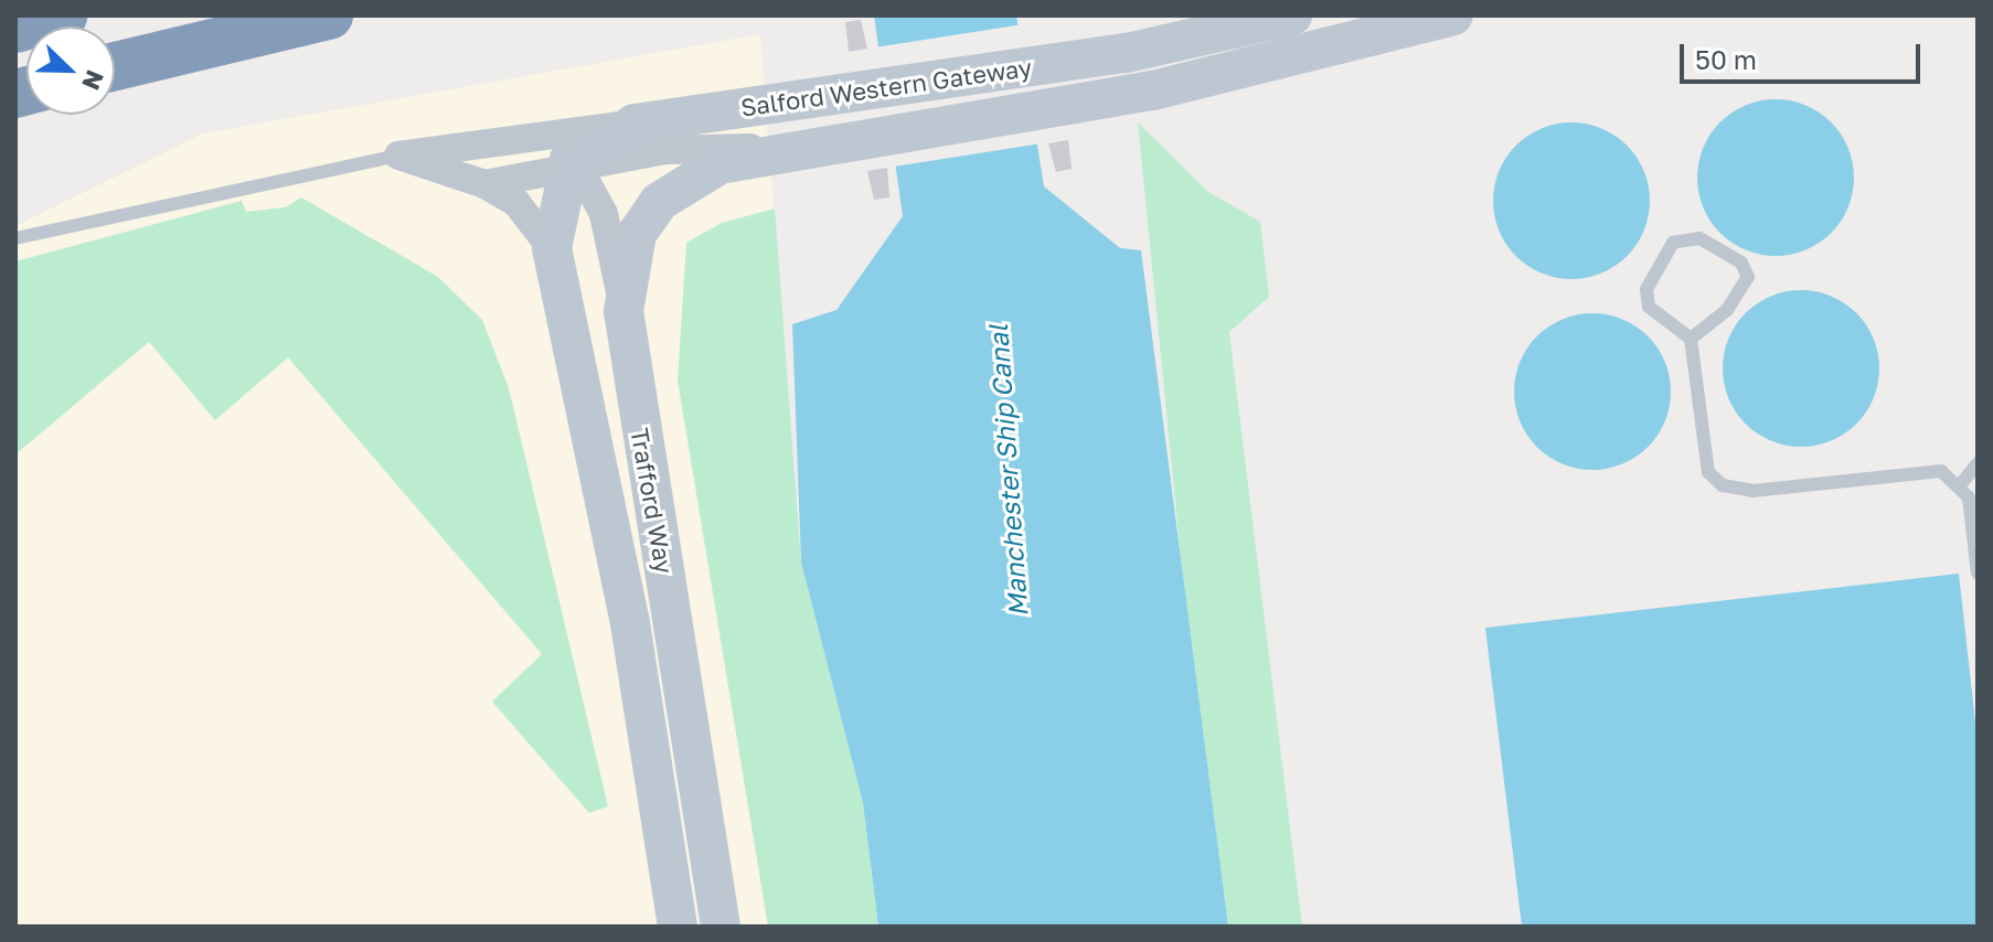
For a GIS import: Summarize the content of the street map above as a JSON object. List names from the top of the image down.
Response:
{
  "streets": {
    "street": ["Salford Western Gateway", "Trafford Way"]
  },
  "crossings": [
    ["Salford Western Gateway", "Trafford Way"]
  ],
  "water": ["Manchester Ship Canal"],
  "scale_bar": "50 m",
  "north": "bottom right"
}
